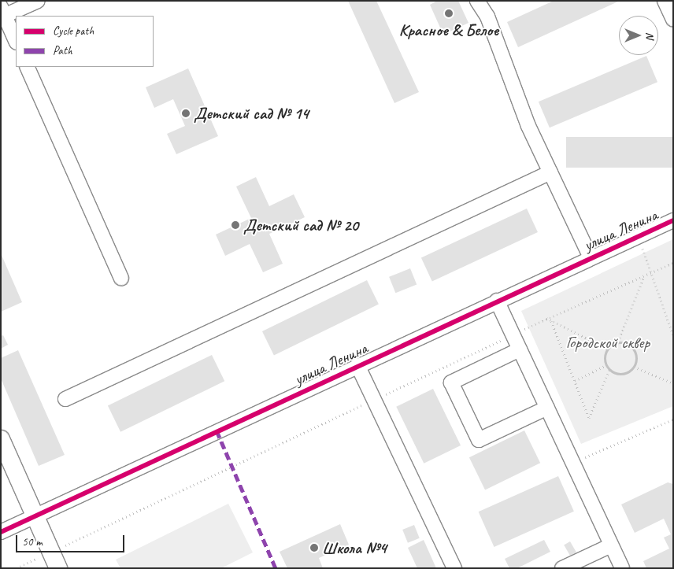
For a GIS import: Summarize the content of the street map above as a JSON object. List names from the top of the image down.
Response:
{
  "streets": {
    "street": ["улица Ленина"]
  },
  "parks": ["Городской сквер"],
  "places": [
    "Красное & Белое",
    "Детский сад № 14",
    "Детский сад № 20",
    "Школа №4"
  ],
  "legend": ["Cycle path", "Path"],
  "scale_bar": "50 m",
  "north": "right"
}
